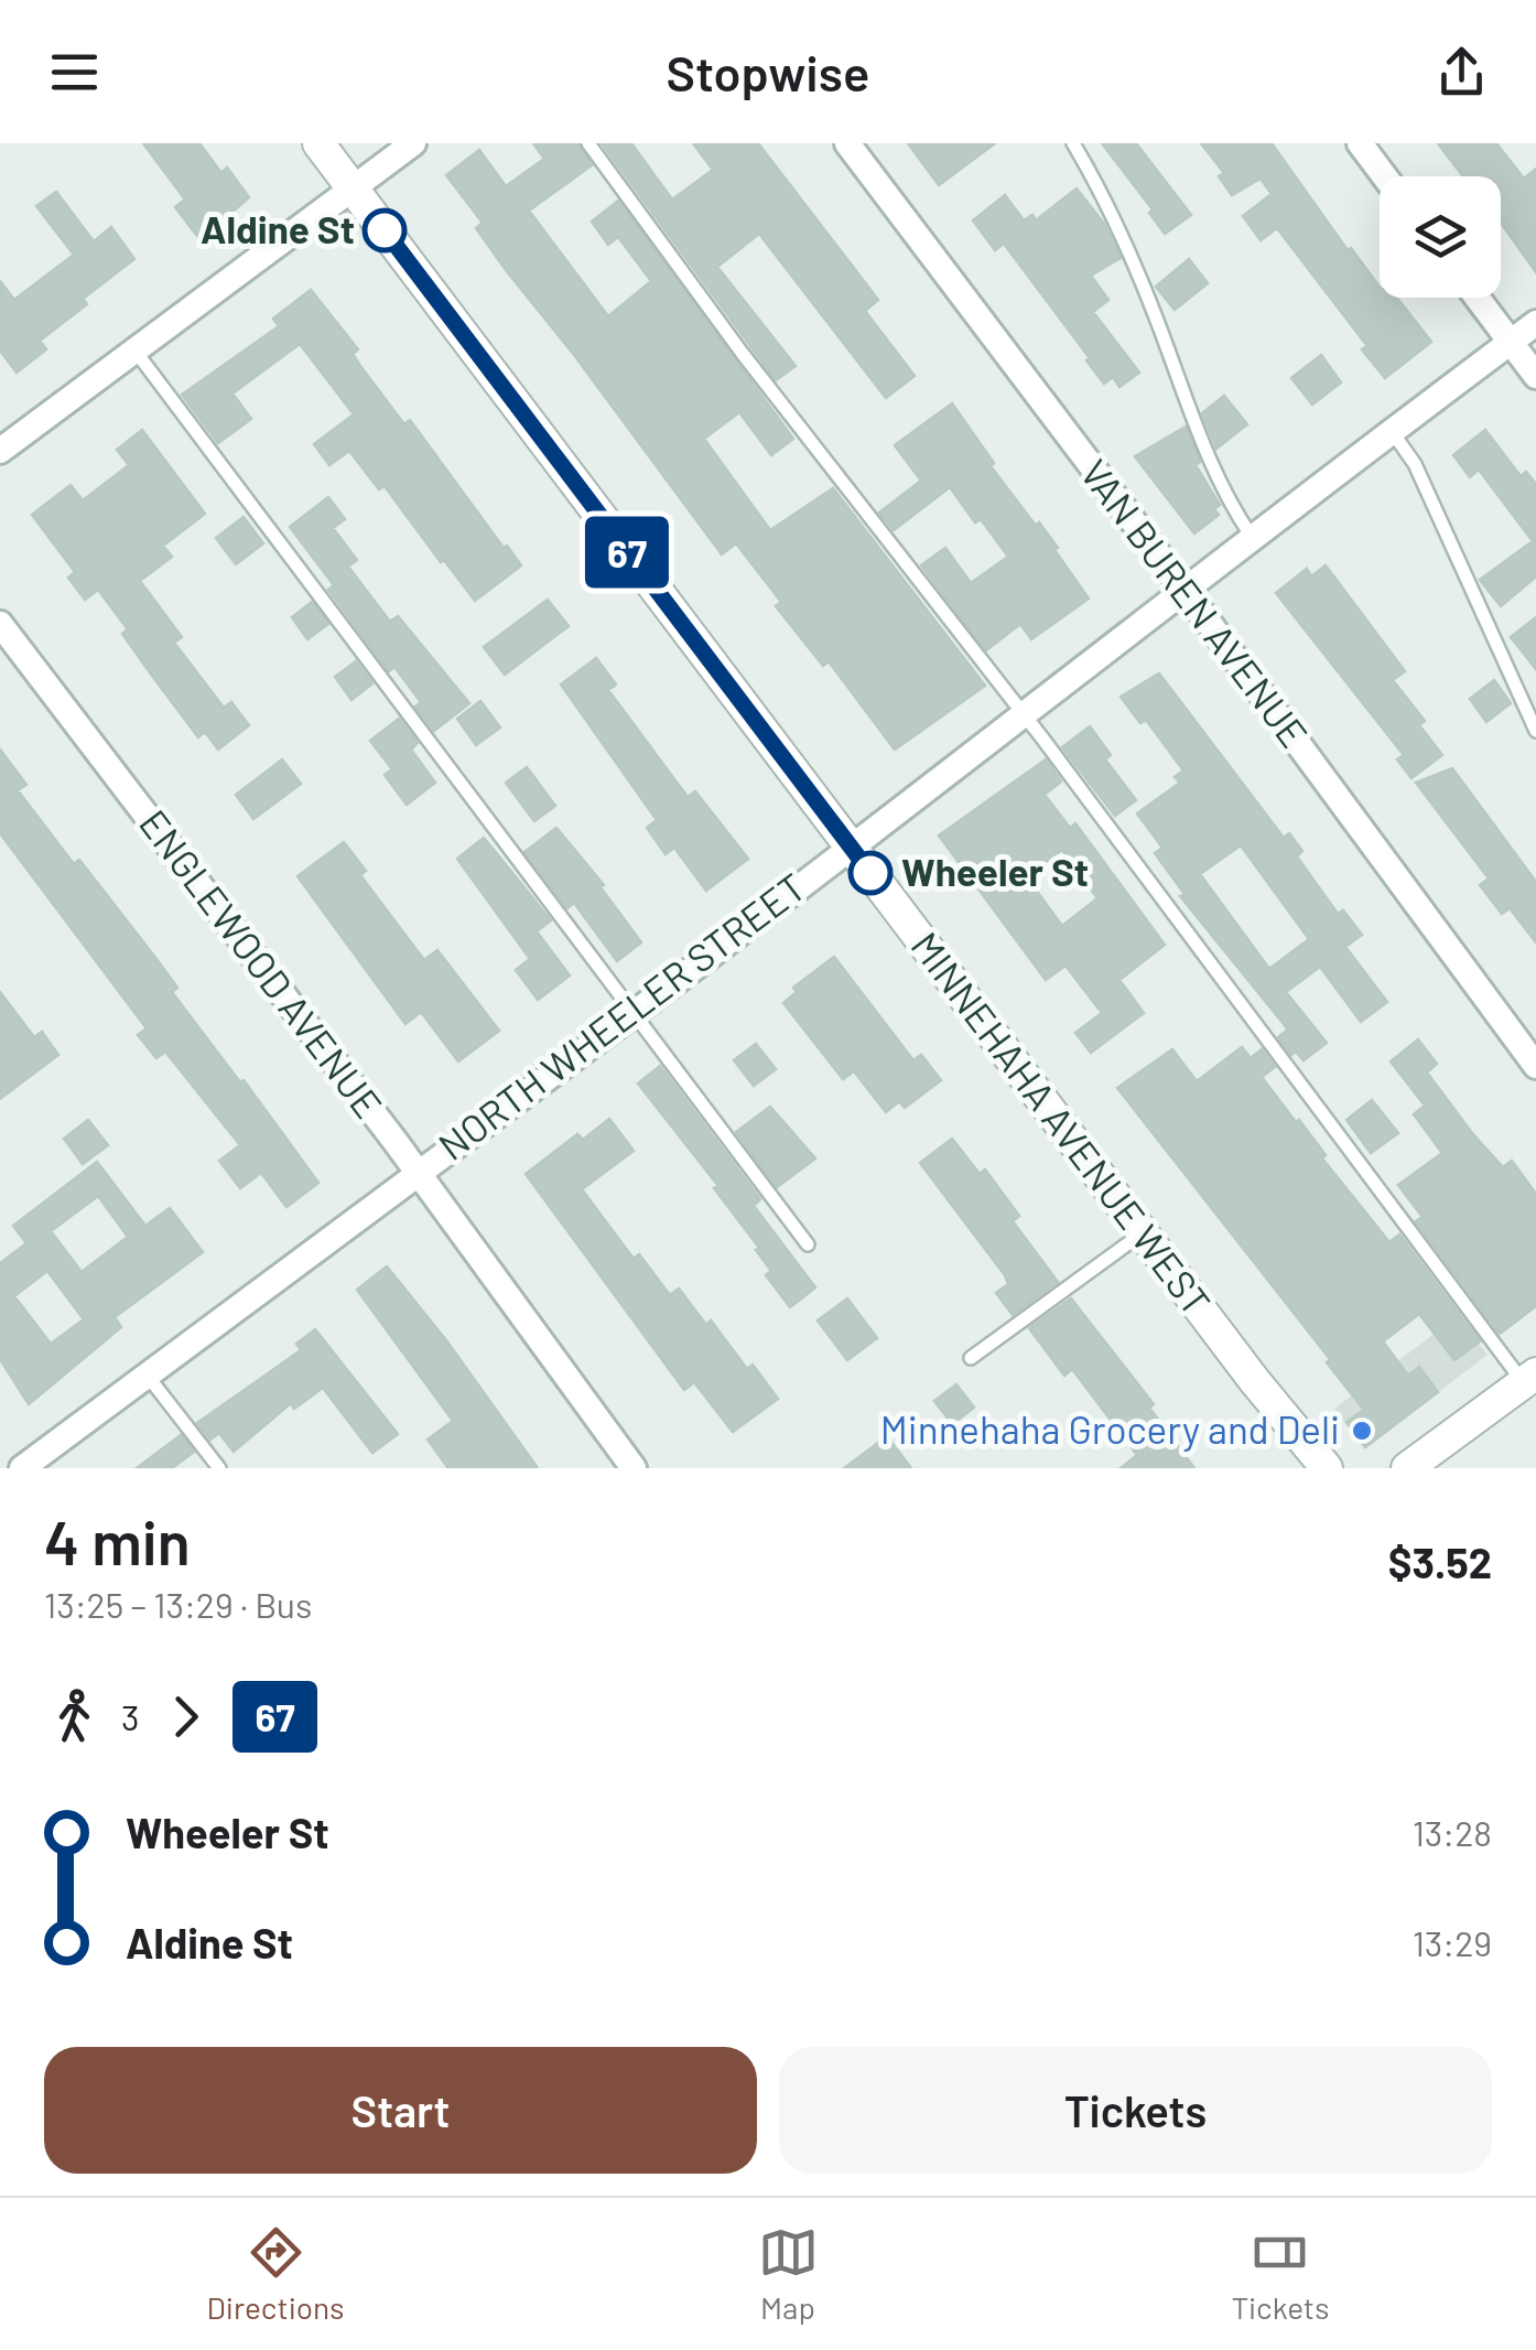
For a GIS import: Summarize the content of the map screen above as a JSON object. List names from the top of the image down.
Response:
{
  "streets": {
    "street": [
      "VAN BUREN AVENUE",
      "ENGLEWOOD AVENUE",
      "NORTH WHEELER STREET",
      "MINNEHAHA AVENUE WEST"
    ]
  },
  "crossings": [
    ["VAN BUREN AVENUE", "NORTH WHEELER STREET"],
    ["ENGLEWOOD AVENUE", "NORTH WHEELER STREET"],
    ["NORTH WHEELER STREET", "MINNEHAHA AVENUE WEST"]
  ],
  "places": ["Aldine St", "Wheeler St", "Minnehaha Grocery and Deli"],
  "lines": ["bus line 67"],
  "page": {
    "header": "Stopwise",
    "on_map": "67",
    "heading": ["4 min", "13:25 – 13:29 · Bus", "$3.52"],
    "legs": ["3", "67"],
    "list": [
      {
        "name": "Wheeler St",
        "value": "13:28"
      },
      {
        "name": "Aldine St",
        "value": "13:29"
      }
    ],
    "buttons": ["Start", "Tickets"],
    "tabs": ["Directions", "Map", "Tickets"]
  }
}
